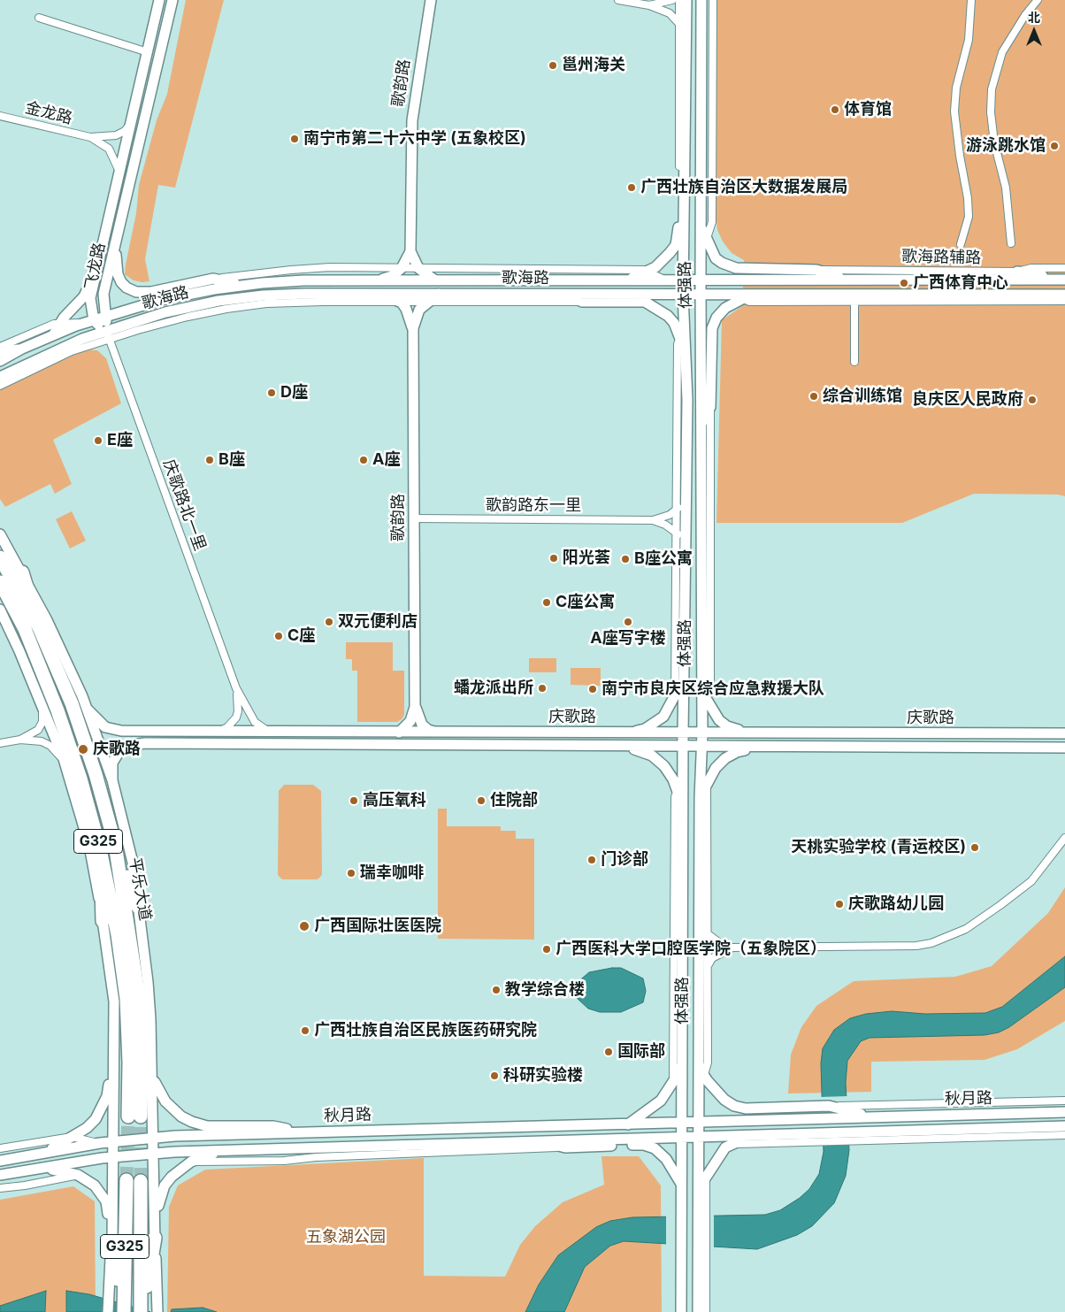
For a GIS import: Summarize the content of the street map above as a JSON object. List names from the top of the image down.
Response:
{
  "streets": {
    "highway": ["G325", "平乐大道"],
    "main road": [
      "歌韵路",
      "飞龙路",
      "歌海路",
      "体强路",
      "庆歌路",
      "秋月路"
    ],
    "street": [
      "金龙路",
      "歌海路辅路",
      "庆歌路北一里",
      "歌韵路东一里"
    ]
  },
  "crossings": [
    ["歌韵路", "歌海路"],
    ["歌韵路", "歌韵路东一里"],
    ["歌韵路", "庆歌路"],
    ["金龙路", "飞龙路"],
    ["飞龙路", "歌海路"],
    ["飞龙路", "庆歌路北一里"],
    ["歌海路", "体强路"],
    ["歌海路", "庆歌路北一里"],
    ["体强路", "歌韵路东一里"],
    ["体强路", "庆歌路"],
    ["体强路", "秋月路"],
    ["庆歌路北一里", "庆歌路"]
  ],
  "parks": ["五象湖公园"],
  "places": [
    "邕州海关",
    "体育馆",
    "南宁市第二十六中学 (五象校区)",
    "游泳跳水馆",
    "广西壮族自治区大数据发展局",
    "广西体育中心",
    "D座",
    "综合训练馆",
    "良庆区人民政府",
    "E座",
    "B座",
    "A座",
    "阳光荟",
    "B座公寓",
    "C座公寓",
    "双元便利店",
    "A座写字楼",
    "C座",
    "蟠龙派出所",
    "南宁市良庆区综合应急救援大队",
    "庆歌路",
    "高压氧科",
    "住院部",
    "天桃实验学校 (青运校区)",
    "门诊部",
    "瑞幸咖啡",
    "庆歌路幼儿园",
    "广西国际壮医医院",
    "广西医科大学口腔医学院（五象院区）",
    "教学综合楼",
    "广西壮族自治区民族医药研究院",
    "国际部",
    "科研实验楼"
  ],
  "north": "top"
}
